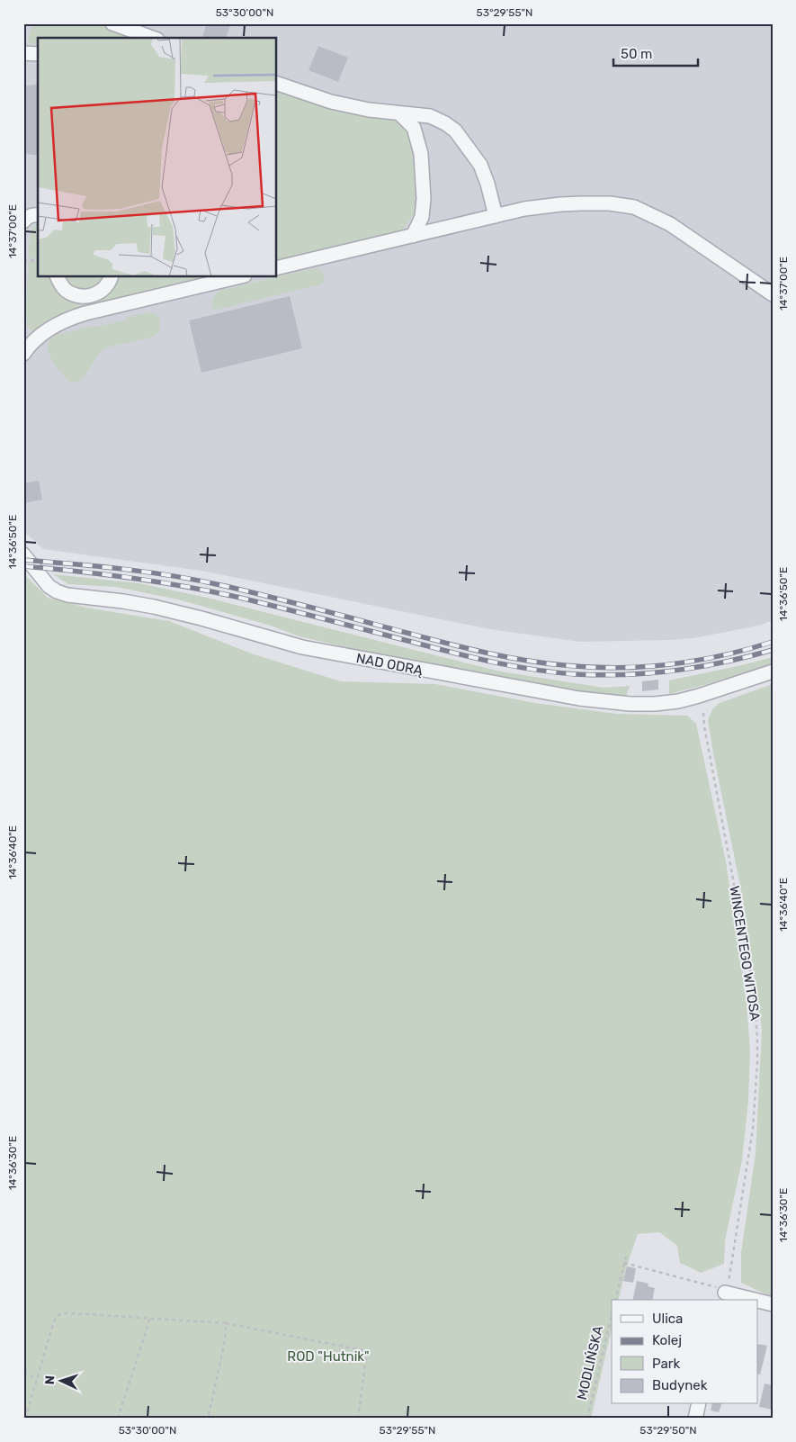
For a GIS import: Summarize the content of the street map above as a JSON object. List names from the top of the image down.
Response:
{
  "streets": {
    "street": ["NAD ODRĄ"],
    "path": ["WINCENTEGO WITOSA", "MODLIŃSKA"]
  },
  "parks": ["ROD \"Hutnik\""],
  "legend": [
    "Ulica",
    "Kolej",
    "Park",
    "Budynek"
  ],
  "scale_bar": "50 m",
  "north": "left",
  "coordinates": [
    "53°30'00\"N",
    "53°29'55\"N",
    "14°37'00\"E",
    "14°36'50\"E",
    "14°36'40\"E",
    "14°36'30\"E",
    "53°29'50\"N"
  ]
}
